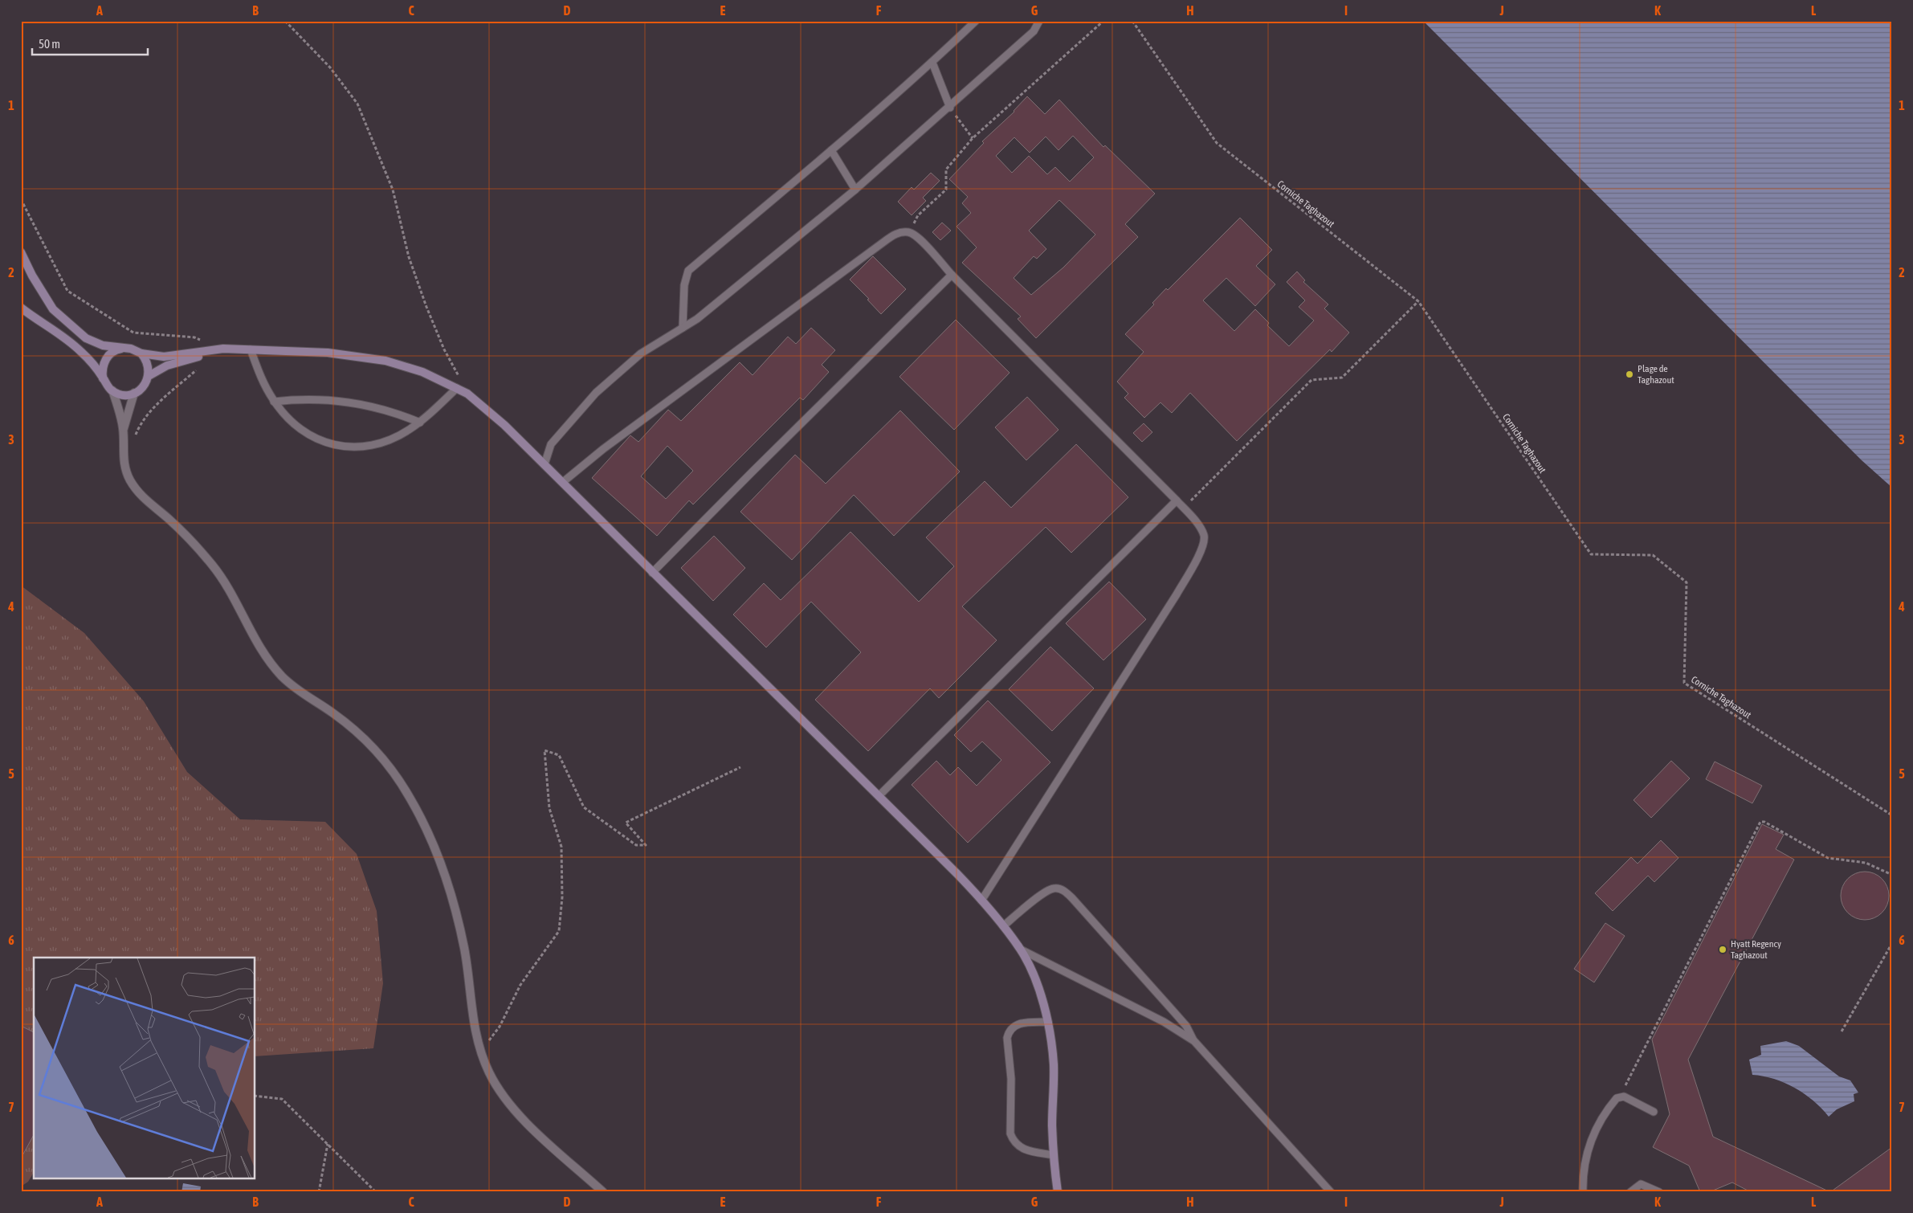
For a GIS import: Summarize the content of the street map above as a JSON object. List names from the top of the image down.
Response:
{
  "streets": {
    "path": ["Corniche Taghazout"]
  },
  "places": ["Plage de Taghazout", "Hyatt Regency Taghazout"],
  "scale_bar": "50 m",
  "grid": {
    "columns": [
      "A",
      "B",
      "C",
      "D",
      "E",
      "F",
      "G",
      "H",
      "I",
      "J",
      "K",
      "L"
    ],
    "rows": [
      "1",
      "2",
      "3",
      "4",
      "5",
      "6",
      "7"
    ]
  }
}
